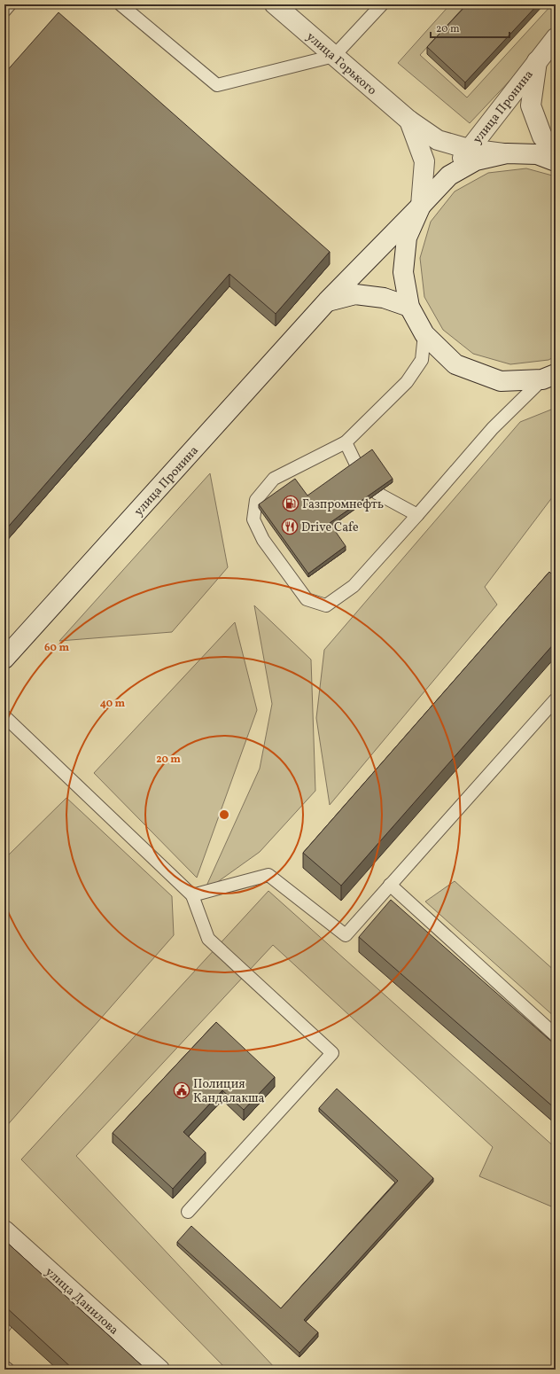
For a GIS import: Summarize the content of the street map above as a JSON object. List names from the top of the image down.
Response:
{
  "streets": {
    "main road": ["улица Горького", "улица Пронина", "улица Данилова"]
  },
  "crossings": [
    ["улица Горького", "улица Пронина"]
  ],
  "places": {
    "fuel station": ["Газпромнефть"],
    "restaurant": ["Drive Cafe"],
    "public building": ["Полиция Кандалакша"]
  },
  "scale_bar": "20 m",
  "rings": ["60 m", "40 m", "20 m"]
}
